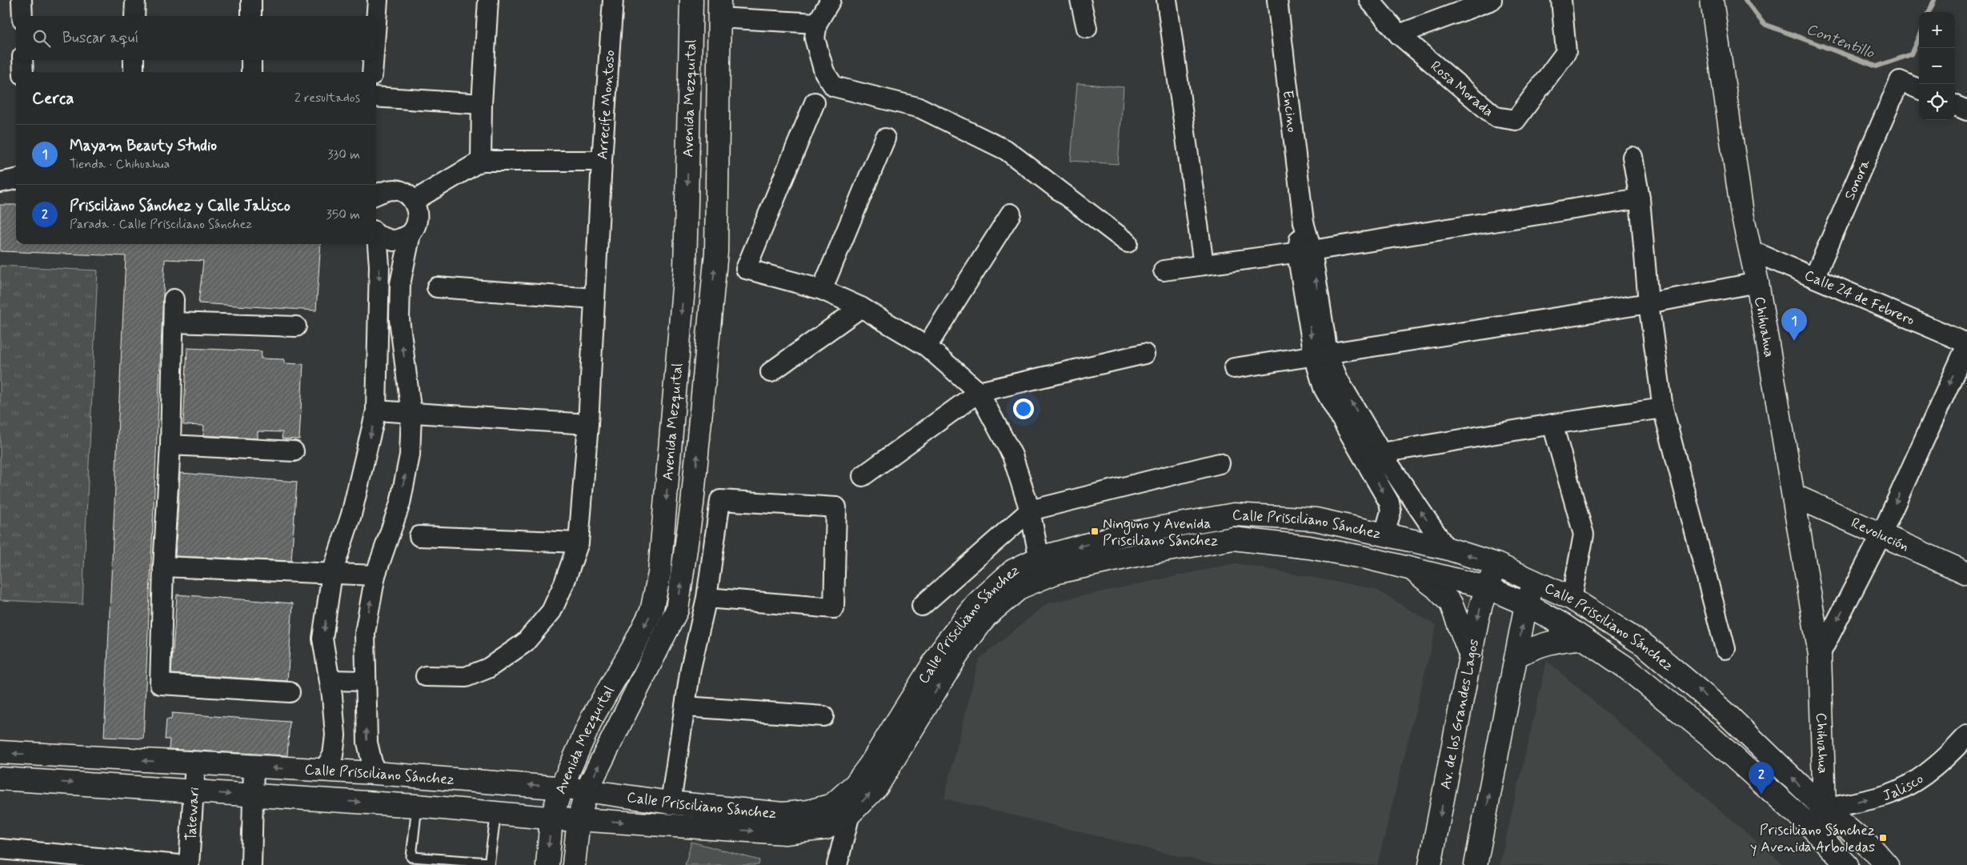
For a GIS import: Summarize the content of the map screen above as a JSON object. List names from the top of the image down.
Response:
{
  "streets": {
    "street": [
      "Rosa Morada",
      "Avenida Mezquital",
      "Arrecife Montoso",
      "Encino",
      "Sonora",
      "Calle 24 de Febrero",
      "Chihuahua",
      "Calle Prisciliano Sánchez",
      "Revolución",
      "Av. de los Grandes Lagos",
      "Jalisco",
      "Tatewari"
    ]
  },
  "crossings": [
    ["Avenida Mezquital", "Calle Prisciliano Sánchez"],
    ["Sonora", "Calle 24 de Febrero"],
    ["Calle 24 de Febrero", "Chihuahua"],
    ["Chihuahua", "Calle Prisciliano Sánchez"],
    ["Chihuahua", "Revolución"],
    ["Chihuahua", "Jalisco"],
    ["Calle Prisciliano Sánchez", "Av. de los Grandes Lagos"],
    ["Calle Prisciliano Sánchez", "Jalisco"],
    ["Calle Prisciliano Sánchez", "Tatewari"]
  ],
  "one_way": ["Jalisco"],
  "water": ["Contentillo"],
  "places": {
    "transit": ["Ninguno y Avenida Prisciliano Sánchez", "Prisciliano Sánchez y Avenida Arboledas"]
  },
  "page": {
    "map_buttons": ["+", "−"],
    "search": "Buscar aquí",
    "heading": ["Cerca", "2 resultados"],
    "list": [
      {
        "mark": "1",
        "name": "Mayam Beauty Studio",
        "note": "Tienda · Chihuahua",
        "value": "330 m"
      },
      {
        "mark": "2",
        "name": "Prisciliano Sánchez y Calle Jalisco",
        "note": "Parada · Calle Prisciliano Sánchez",
        "value": "350 m"
      }
    ],
    "pins": ["1", "2"]
  }
}
